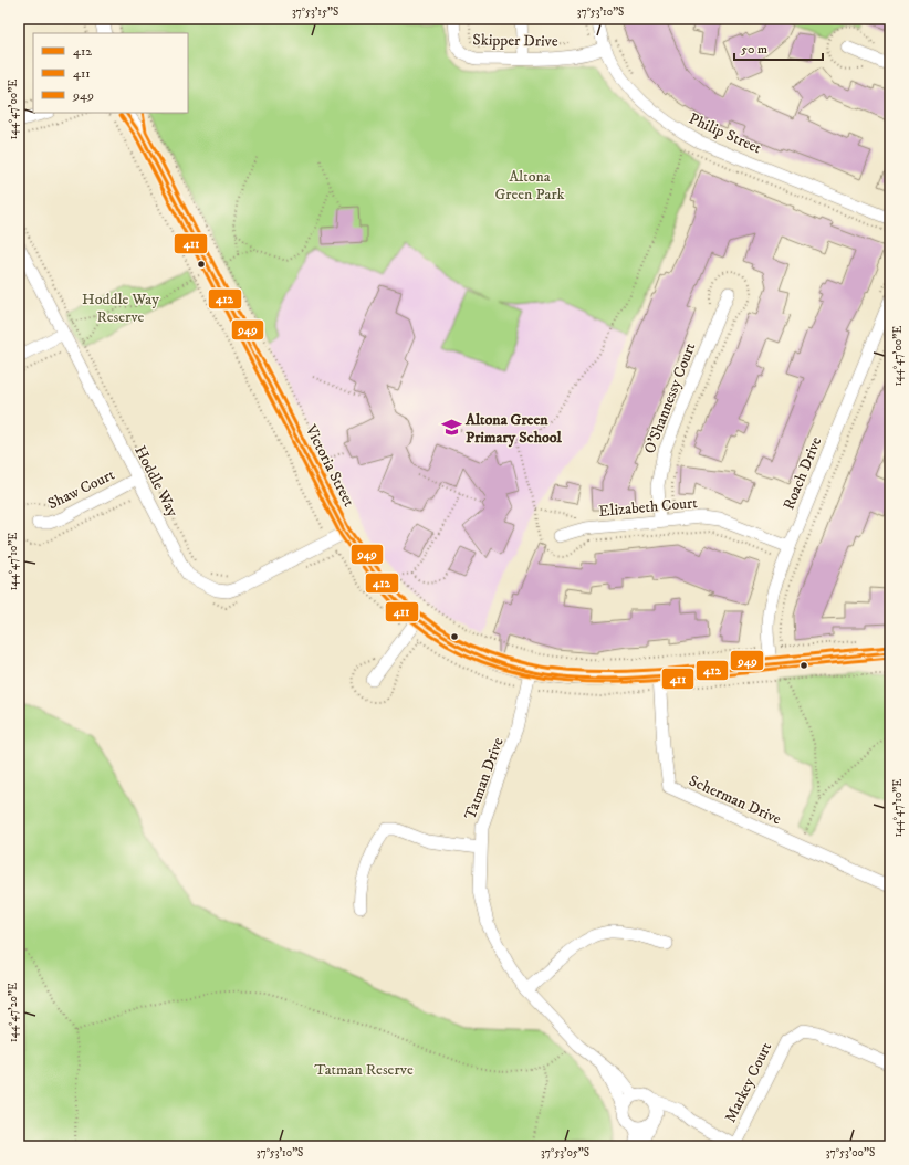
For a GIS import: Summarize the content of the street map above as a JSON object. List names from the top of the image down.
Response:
{
  "streets": {
    "street": [
      "Skipper Drive",
      "Philip Street",
      "O'Shannessy Court",
      "Victoria Street",
      "Roach Drive",
      "Hoddle Way",
      "Shaw Court",
      "Elizabeth Court",
      "Tatman Drive",
      "Scherman Drive",
      "Markey Court"
    ]
  },
  "crossings": [
    ["Skipper Drive", "Philip Street"],
    ["O'Shannessy Court", "Elizabeth Court"],
    ["Victoria Street", "Roach Drive"],
    ["Victoria Street", "Hoddle Way"],
    ["Victoria Street", "Tatman Drive"],
    ["Victoria Street", "Scherman Drive"],
    ["Roach Drive", "Elizabeth Court"],
    ["Hoddle Way", "Shaw Court"]
  ],
  "parks": ["Altona Green Park", "Hoddle Way Reserve", "Tatman Reserve"],
  "places": {
    "school or university": ["Altona Green Primary School"]
  },
  "lines": ["transit line 412", "transit line 949", "transit line 411"],
  "legend": ["412", "411", "949"],
  "scale_bar": "50 m",
  "coordinates": [
    "37°53'15\"S",
    "37°53'10\"S",
    "144°47'00\"E",
    "144°47'10\"E",
    "144°47'20\"E",
    "37°53'05\"S",
    "37°53'00\"S"
  ]
}
